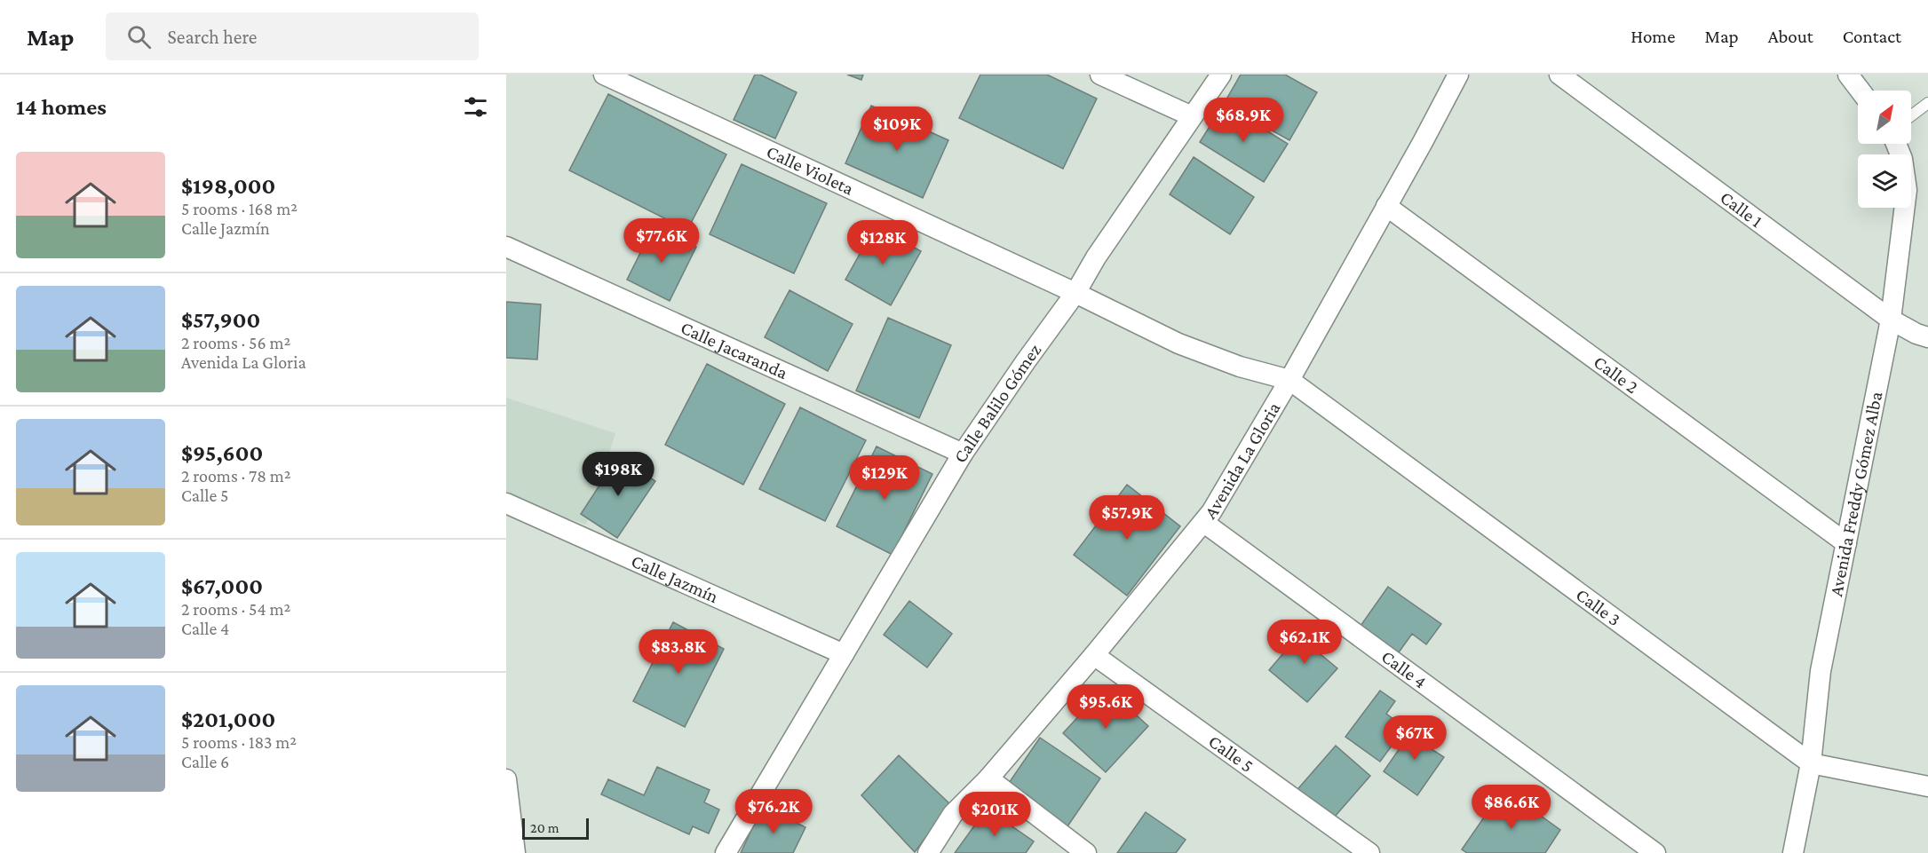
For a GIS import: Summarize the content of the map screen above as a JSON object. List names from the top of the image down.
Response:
{
  "streets": {
    "street": [
      "Calle Violeta",
      "Calle 1",
      "Calle Jacaranda",
      "Calle 2",
      "Calle Balilo Gómez",
      "Avenida La Gloria",
      "Avenida Freddy Gómez Alba",
      "Calle Jazmín",
      "Calle 3",
      "Calle 4",
      "Calle 5"
    ]
  },
  "crossings": [
    ["Calle Violeta", "Calle Balilo Gómez"],
    ["Calle Violeta", "Avenida La Gloria"],
    ["Calle Violeta", "Calle 3"],
    ["Calle 1", "Avenida Freddy Gómez Alba"],
    ["Calle Jacaranda", "Calle Balilo Gómez"],
    ["Calle 2", "Avenida La Gloria"],
    ["Calle 2", "Avenida Freddy Gómez Alba"],
    ["Calle Balilo Gómez", "Calle Jazmín"],
    ["Avenida La Gloria", "Calle 3"],
    ["Avenida La Gloria", "Calle 4"],
    ["Avenida La Gloria", "Calle 5"],
    ["Avenida Freddy Gómez Alba", "Calle 3"]
  ],
  "scale_bar": "20 m",
  "north": "top right",
  "page": {
    "header": "Map",
    "search": "Search here",
    "nav": [
      "Home",
      "Map",
      "About",
      "Contact"
    ],
    "heading": "14 homes",
    "price": [
      "$68.9K",
      "$109K",
      "$77.6K",
      "$128K",
      "$198K",
      "$129K",
      "$57.9K",
      "$62.1K",
      "$83.8K",
      "$95.6K",
      "$67K",
      "$86.6K",
      "$76.2K",
      "$201K"
    ],
    "list": [
      {
        "name": "$198,000",
        "note": "5 rooms · 168 m² · Calle Jazmín"
      },
      {
        "name": "$57,900",
        "note": "2 rooms · 56 m² · Avenida La Gloria"
      },
      {
        "name": "$95,600",
        "note": "2 rooms · 78 m² · Calle 5"
      },
      {
        "name": "$67,000",
        "note": "2 rooms · 54 m² · Calle 4"
      },
      {
        "name": "$201,000",
        "note": "5 rooms · 183 m² · Calle 6"
      }
    ],
    "scale": "20 m"
  }
}
